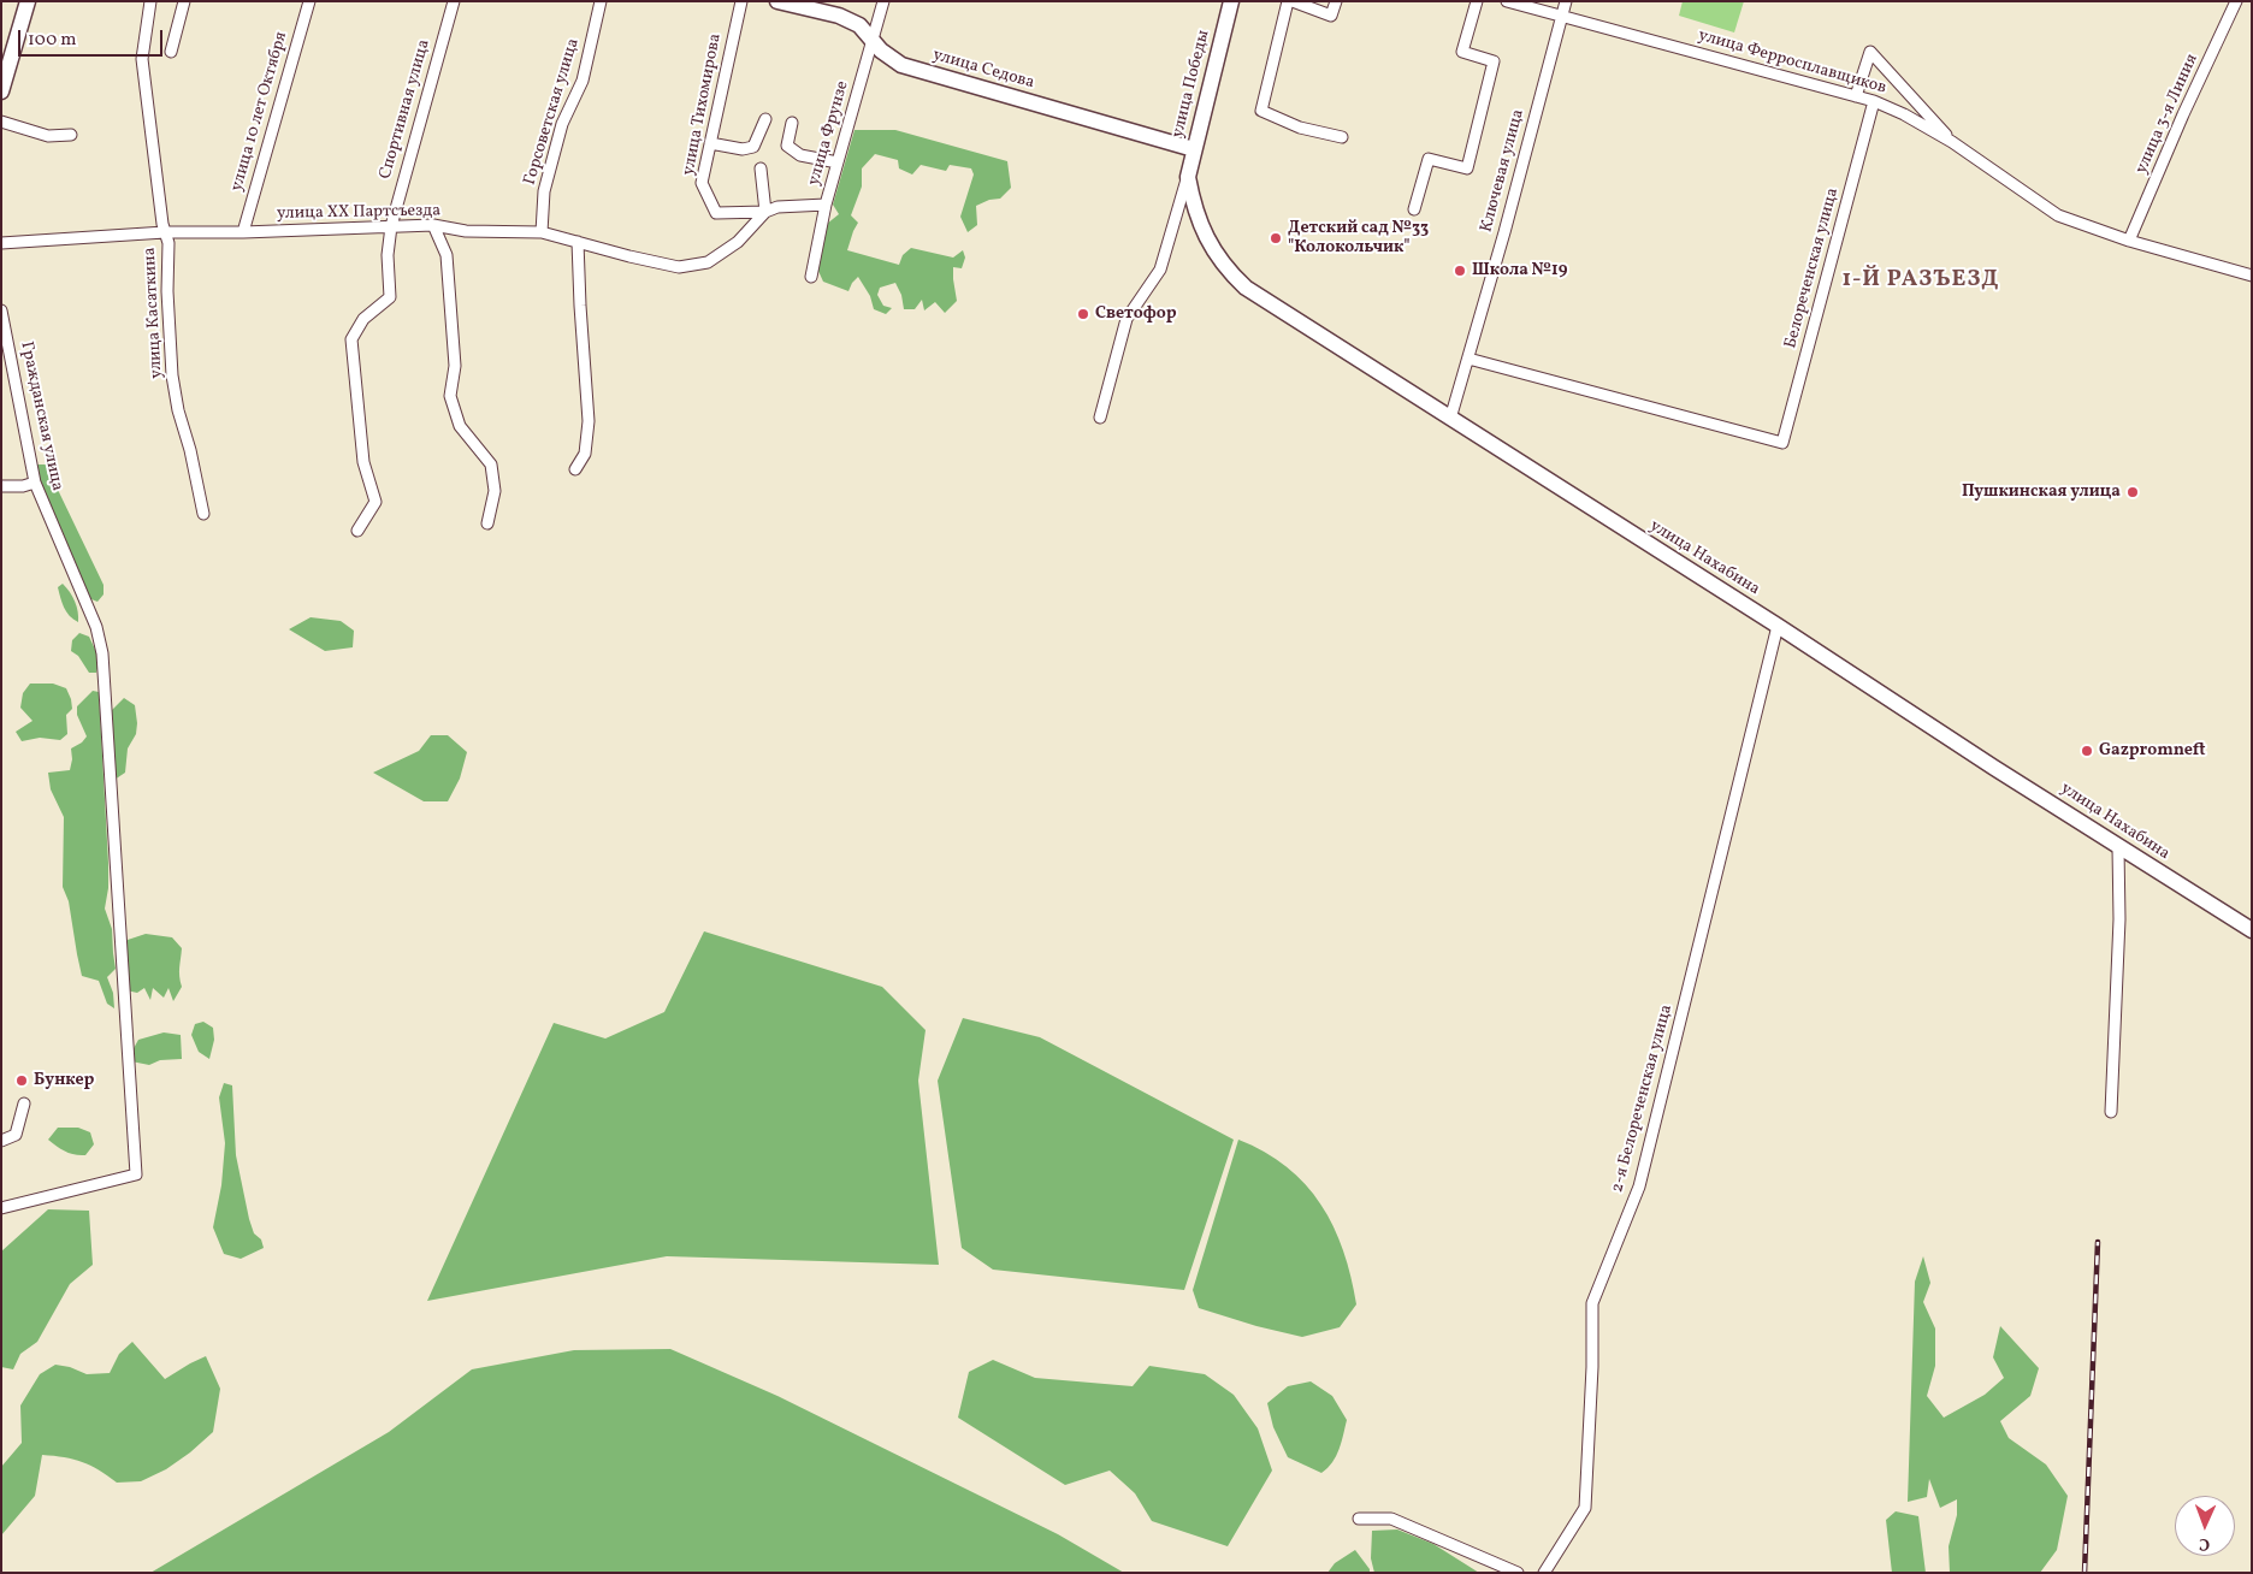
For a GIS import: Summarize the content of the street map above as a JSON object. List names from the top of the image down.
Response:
{
  "streets": {
    "main road": ["улица Седова", "улица Победы", "улица Нахабина"],
    "street": [
      "улица Ферросплавщиков",
      "улица Тихомирова",
      "Спортивная улица",
      "улица 10 лет Октября",
      "Горсоветская улица",
      "улица 3-я Линия",
      "улица Фрунзе",
      "Ключевая улица",
      "улица XX Партсъезда",
      "Белореченская улица",
      "улица Касаткина",
      "Гражданская улица",
      "2-я Белореченская улица"
    ]
  },
  "crossings": [
    ["улица Ферросплавщиков", "улица 3-я Линия"],
    ["улица Ферросплавщиков", "Ключевая улица"],
    ["улица Ферросплавщиков", "Белореченская улица"],
    ["улица Седова", "улица Победы"],
    ["улица Седова", "улица Фрунзе"],
    ["улица Победы", "улица Нахабина"],
    ["улица Тихомирова", "улица Фрунзе"],
    ["Спортивная улица", "улица XX Партсъезда"],
    ["улица 10 лет Октября", "улица XX Партсъезда"],
    ["Горсоветская улица", "улица XX Партсъезда"],
    ["улица Фрунзе", "улица XX Партсъезда"],
    ["Ключевая улица", "Белореченская улица"],
    ["Ключевая улица", "улица Нахабина"],
    ["улица XX Партсъезда", "улица Касаткина"],
    ["улица Нахабина", "2-я Белореченская улица"]
  ],
  "districts": ["1-Й РАЗЪЕЗД"],
  "places": [
    "Детский сад №33 \"Колокольчик\"",
    "Школа №19",
    "Светофор",
    "Пушкинская улица",
    "Gazpromneft",
    "Бункер"
  ],
  "scale_bar": "100 m",
  "north": "bottom"
}
